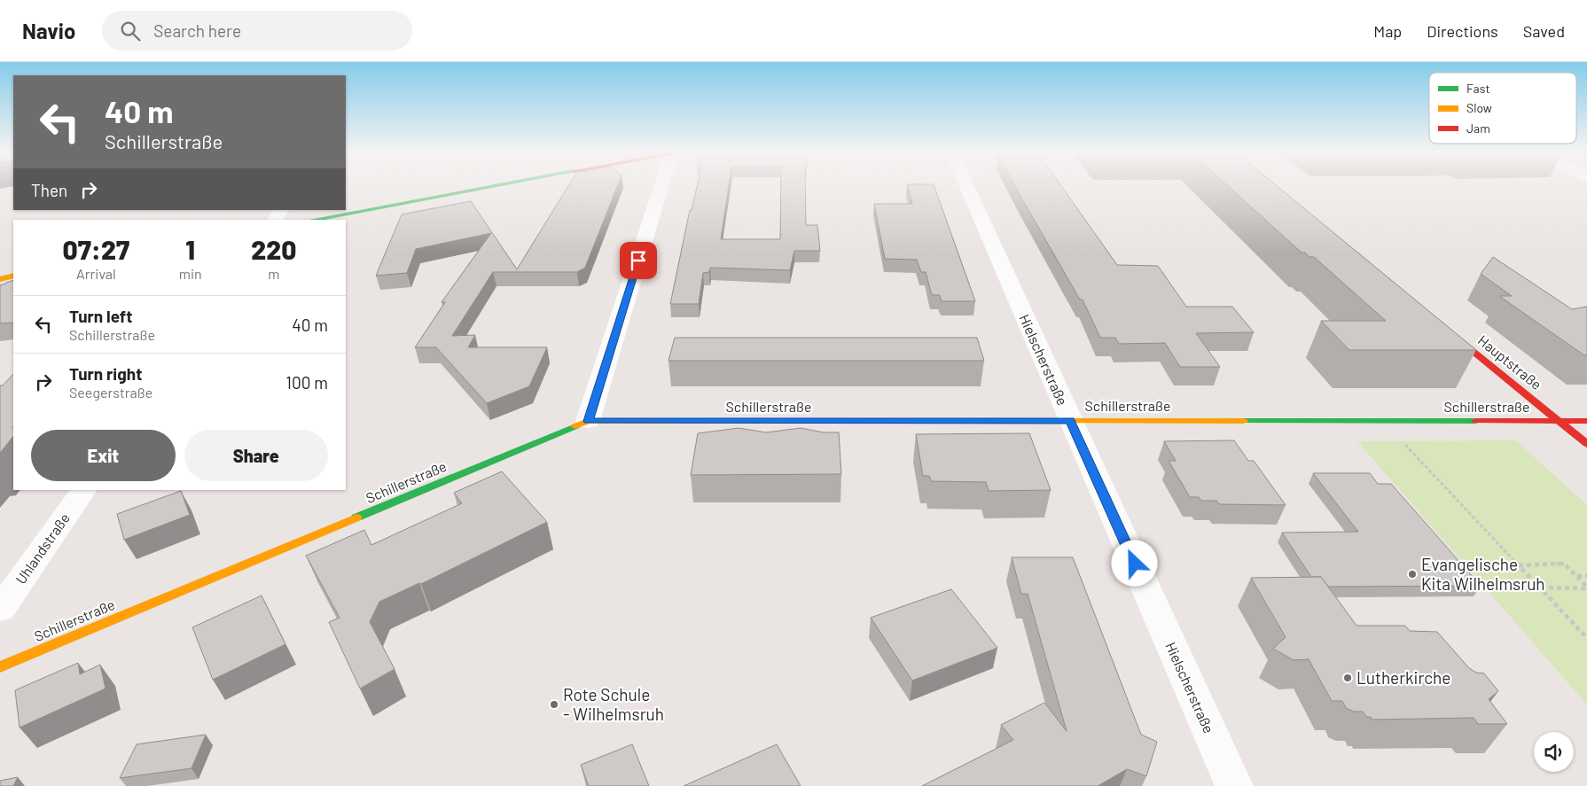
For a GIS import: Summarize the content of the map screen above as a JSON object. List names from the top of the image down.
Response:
{
  "streets": {
    "street": [
      "Hielscherstraße",
      "Hauptstraße",
      "Schillerstraße",
      "Uhlandstraße"
    ]
  },
  "crossings": [
    ["Hielscherstraße", "Schillerstraße"],
    ["Hauptstraße", "Schillerstraße"]
  ],
  "places": ["Evangelische Kita Wilhelmsruh", "Lutherkirche", "Rote Schule - Wilhelmsruh"],
  "legend": ["Fast", "Slow", "Jam"],
  "page": {
    "header": "Navio",
    "search": "Search here",
    "nav": ["Map", "Directions", "Saved"],
    "turn": ["40 m", "Schillerstraße"],
    "then": "Then",
    "eta": [
      "07:27",
      "Arrival",
      "1",
      "min",
      "220",
      "m"
    ],
    "list": [
      {
        "name": "Turn left",
        "note": "Schillerstraße",
        "value": "40 m"
      },
      {
        "name": "Turn right",
        "note": "Seegerstraße",
        "value": "100 m"
      }
    ],
    "buttons": ["Exit", "Share"]
  }
}
